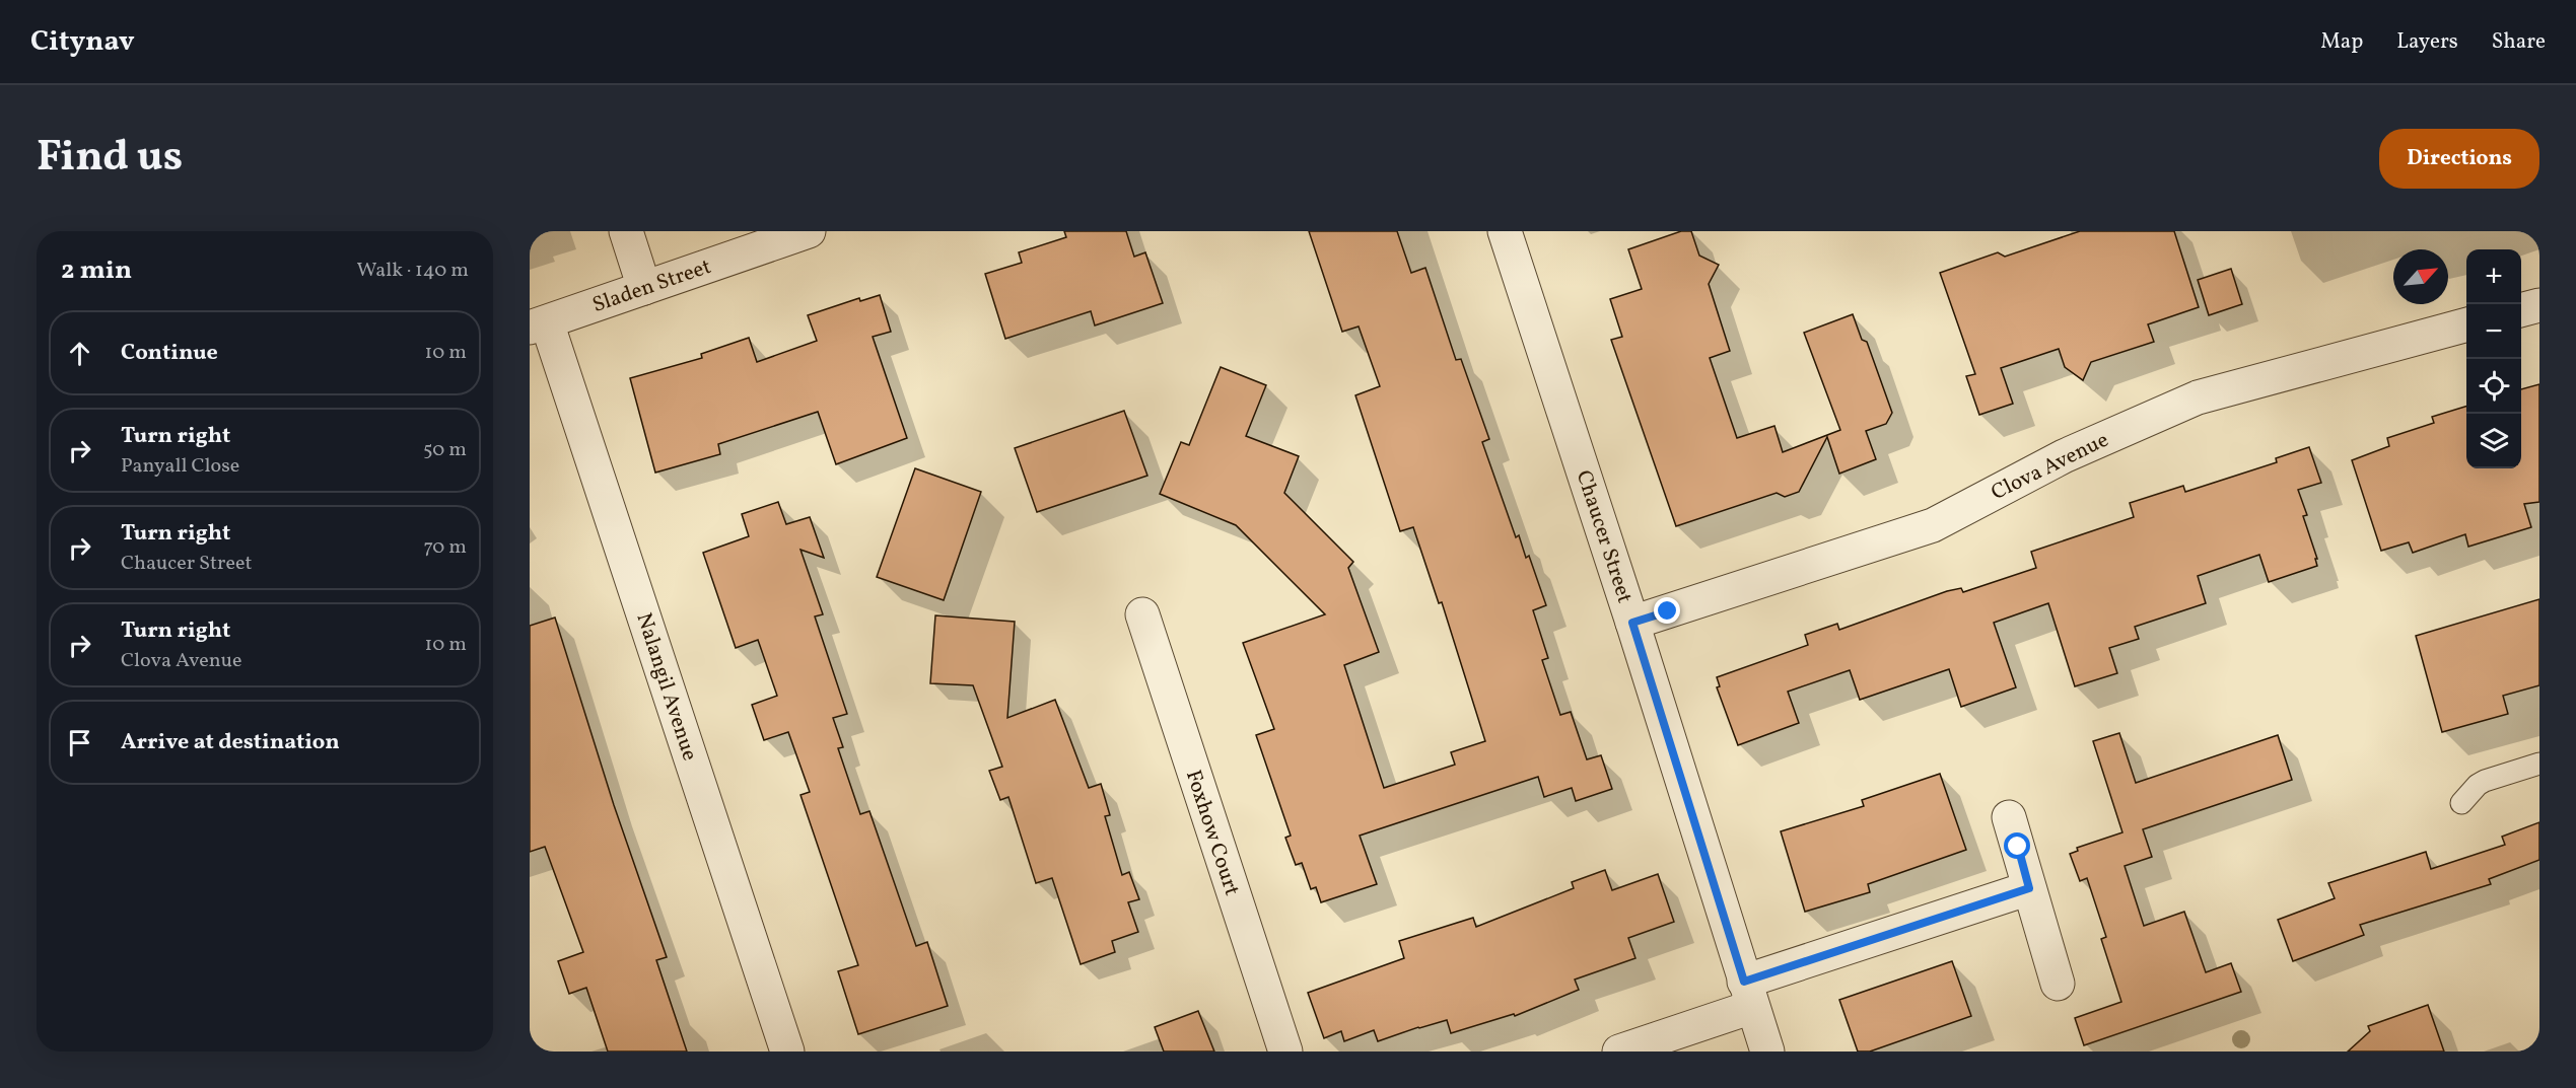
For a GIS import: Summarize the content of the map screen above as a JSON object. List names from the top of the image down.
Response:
{
  "streets": {
    "street": [
      "Sladen Street",
      "Clova Avenue",
      "Chaucer Street",
      "Nalangil Avenue",
      "Foxhow Court"
    ]
  },
  "crossings": [
    ["Sladen Street", "Nalangil Avenue"],
    ["Clova Avenue", "Chaucer Street"]
  ],
  "north": "top right",
  "page": {
    "header": "Citynav",
    "nav": ["Map", "Layers", "Share"],
    "title": "Find us",
    "buttons": "Directions",
    "heading": ["2 min", "Walk · 140 m"],
    "map_buttons": ["+", "−"],
    "list": [
      ["Continue", "10 m"],
      ["Turn right", "Panyall Close", "50 m"],
      ["Turn right", "Chaucer Street", "70 m"],
      ["Turn right", "Clova Avenue", "10 m"],
      "Arrive at destination"
    ]
  }
}
